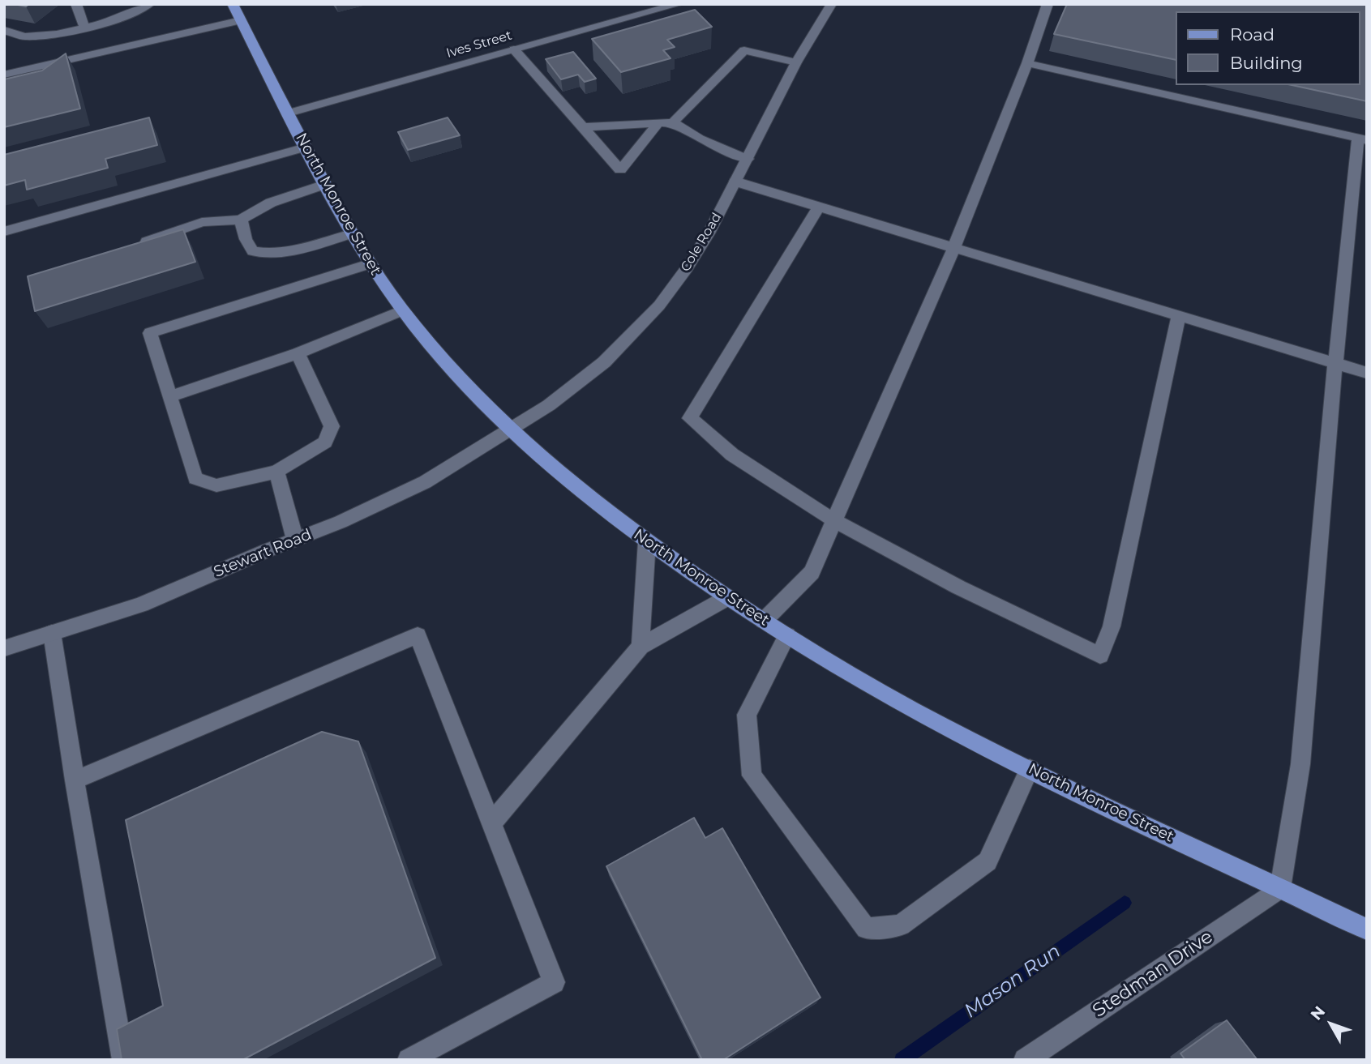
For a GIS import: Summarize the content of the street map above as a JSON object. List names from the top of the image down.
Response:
{
  "streets": {
    "main road": ["North Monroe Street"],
    "street": [
      "Ives Street",
      "Cole Road",
      "Stewart Road",
      "Stedman Drive"
    ]
  },
  "crossings": [
    ["Ives Street", "North Monroe Street"],
    ["North Monroe Street", "Cole Road"],
    ["North Monroe Street", "Stewart Road"],
    ["North Monroe Street", "Stedman Drive"],
    ["Cole Road", "Stewart Road"]
  ],
  "water": ["Mason Run"],
  "legend": ["Road", "Building"],
  "north": "top left"
}
